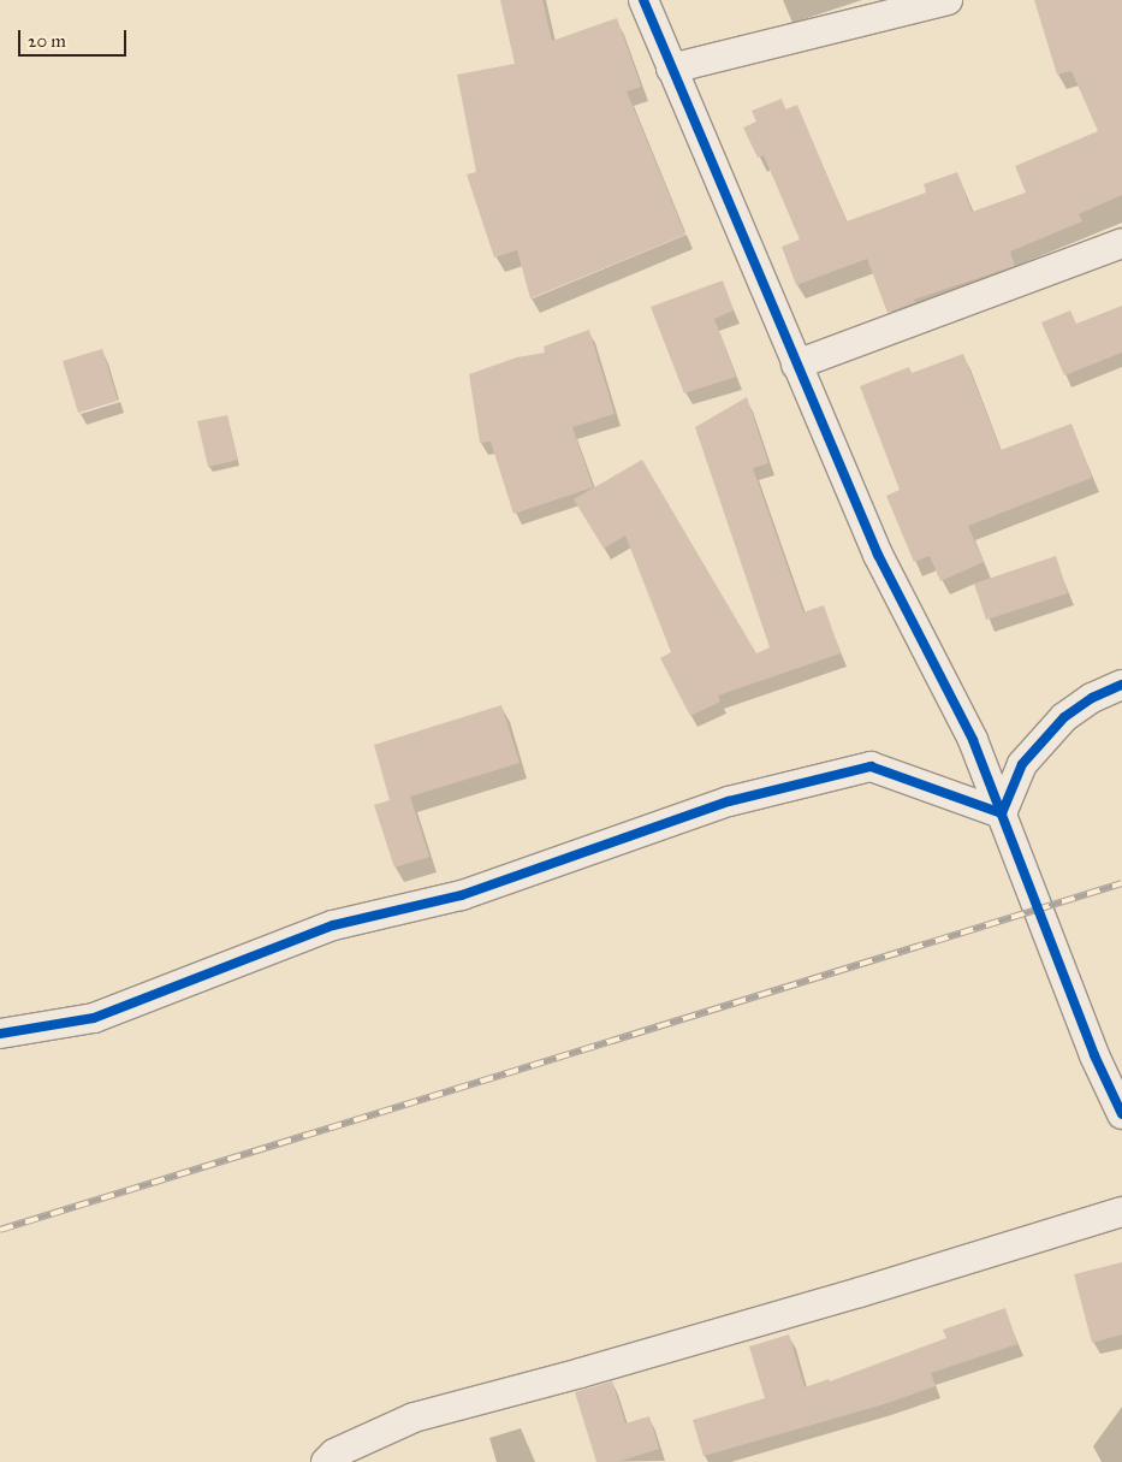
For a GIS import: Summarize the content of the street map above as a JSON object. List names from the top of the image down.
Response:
{
  "scale_bar": "20 m"
}
